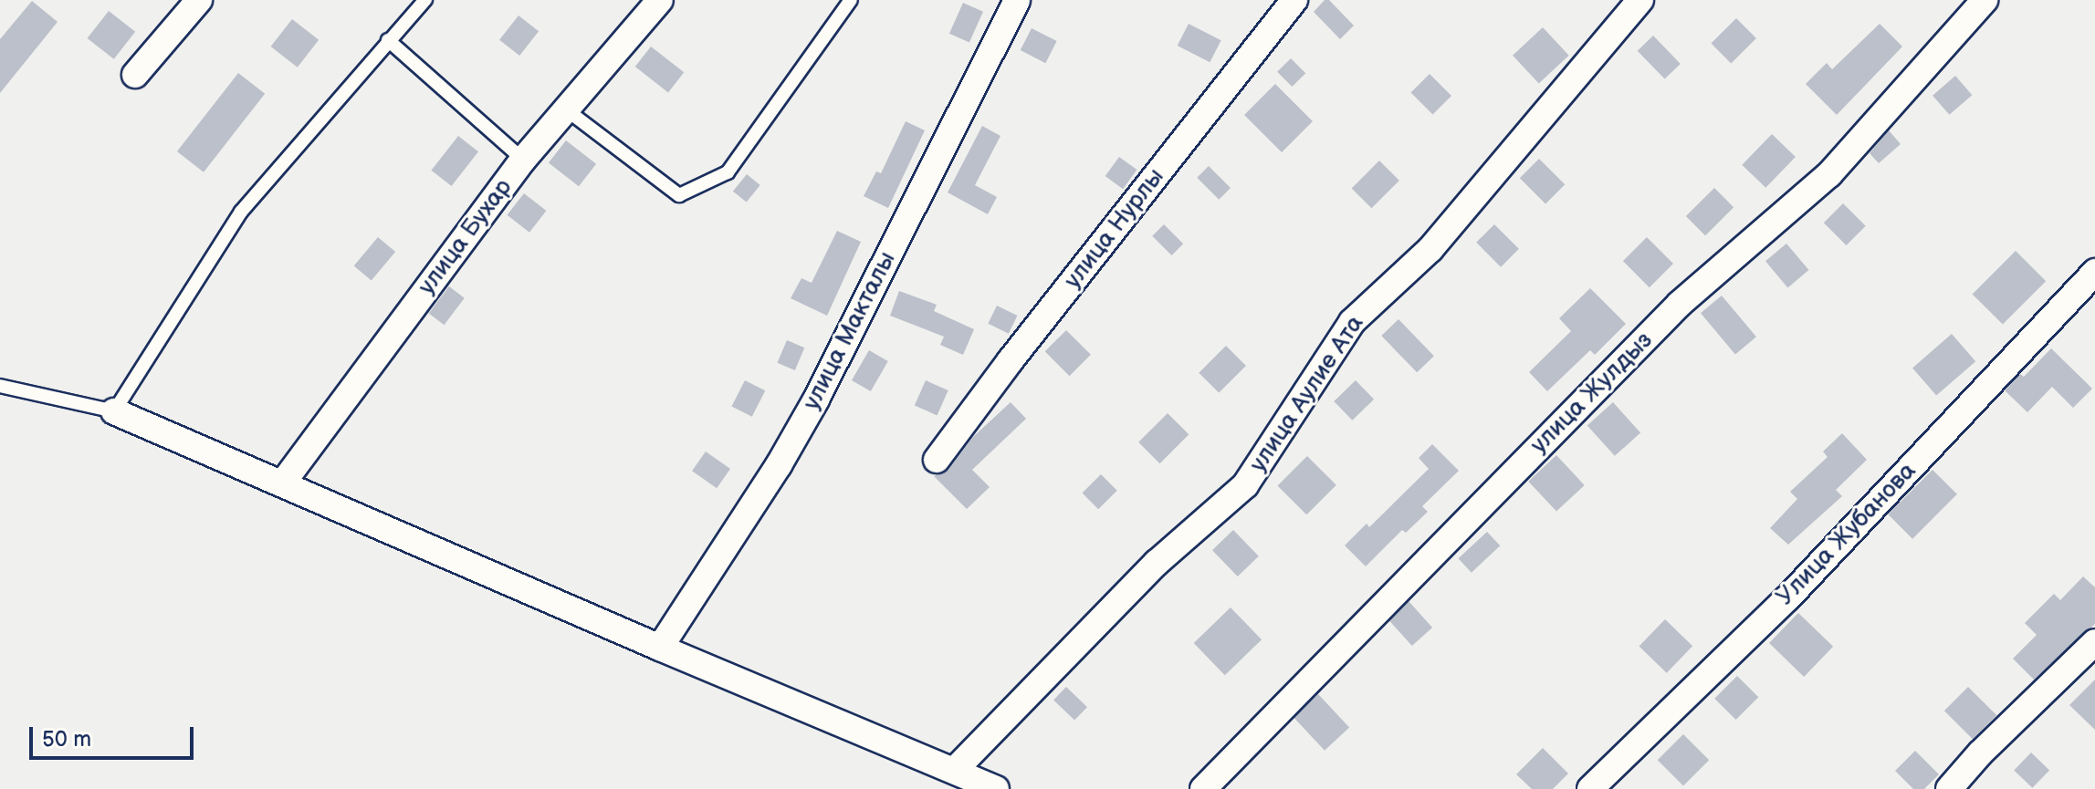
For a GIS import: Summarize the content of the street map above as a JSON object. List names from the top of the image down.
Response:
{
  "streets": {
    "street": [
      "улица Нурлы",
      "улица Бухар",
      "улица Макталы",
      "улица Жулдыз",
      "улица Аулие Ата",
      "Улица Жубанова"
    ]
  },
  "scale_bar": "50 m"
}
